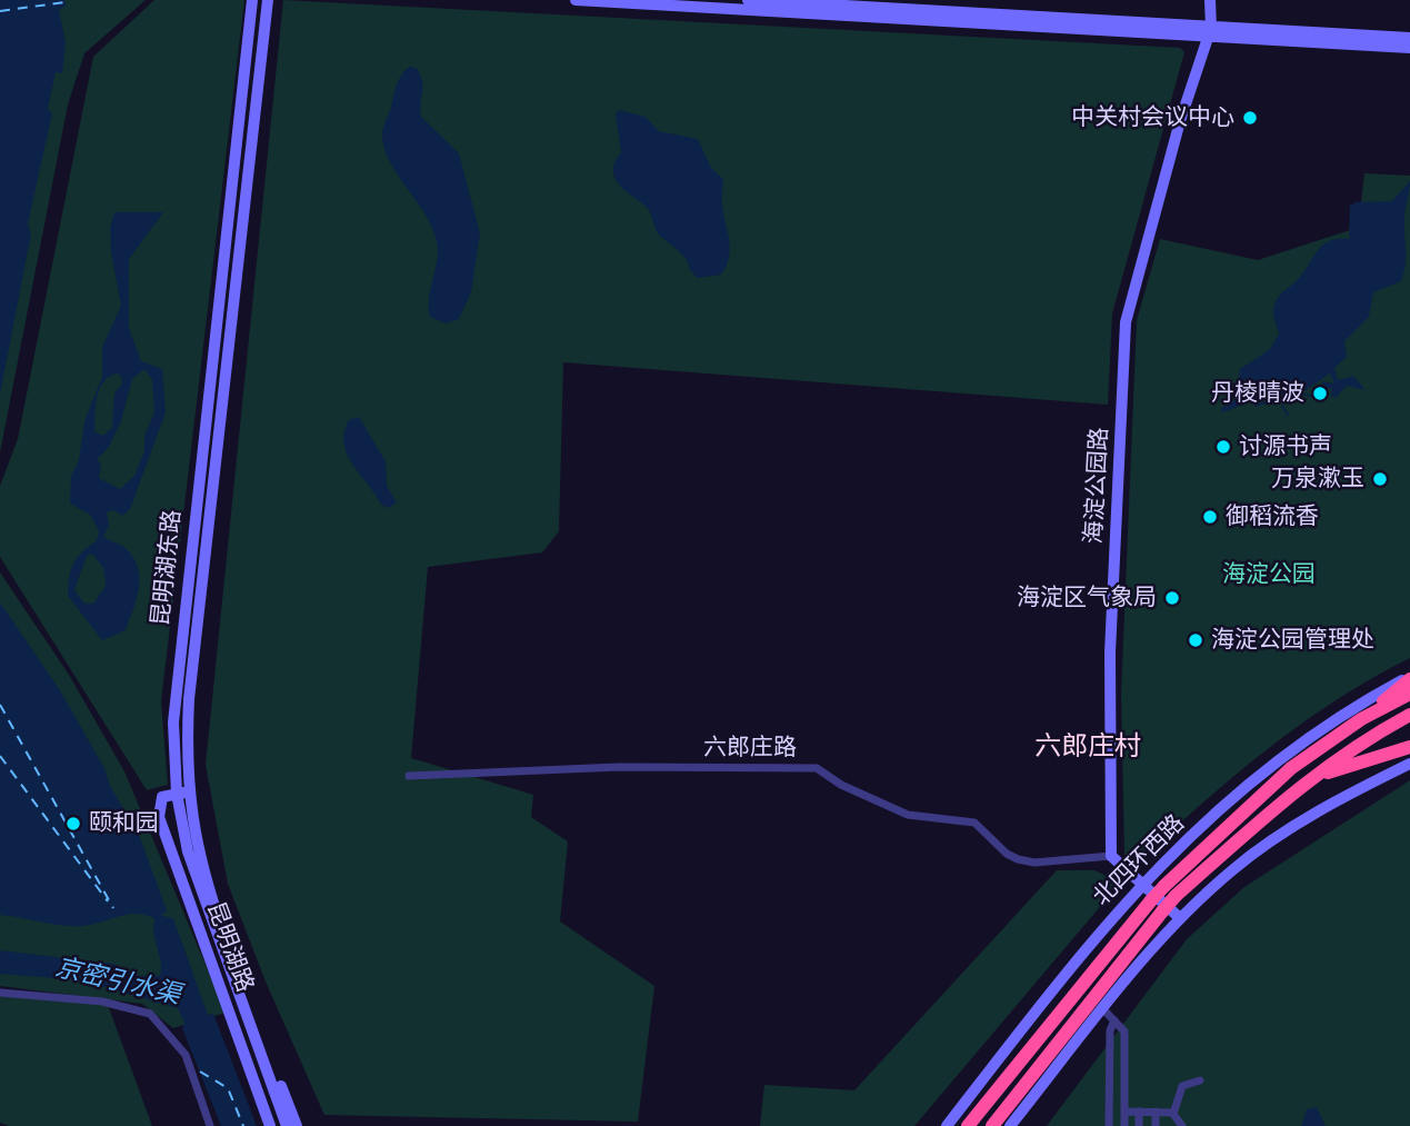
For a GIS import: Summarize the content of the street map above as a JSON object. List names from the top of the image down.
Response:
{
  "streets": {
    "highway": ["北四环西路"],
    "street": [
      "海淀公园路",
      "昆明湖东路",
      "六郎庄路",
      "昆明湖路"
    ]
  },
  "crossings": [
    ["海淀公园路", "六郎庄路"],
    ["昆明湖东路", "昆明湖路"]
  ],
  "districts": ["六郎庄村"],
  "water": ["京密引水渠"],
  "parks": ["海淀公园"],
  "places": [
    "中关村会议中心",
    "丹棱晴波",
    "讨源书声",
    "万泉漱玉",
    "御稻流香",
    "海淀区气象局",
    "海淀公园管理处",
    "颐和园"
  ]
}
